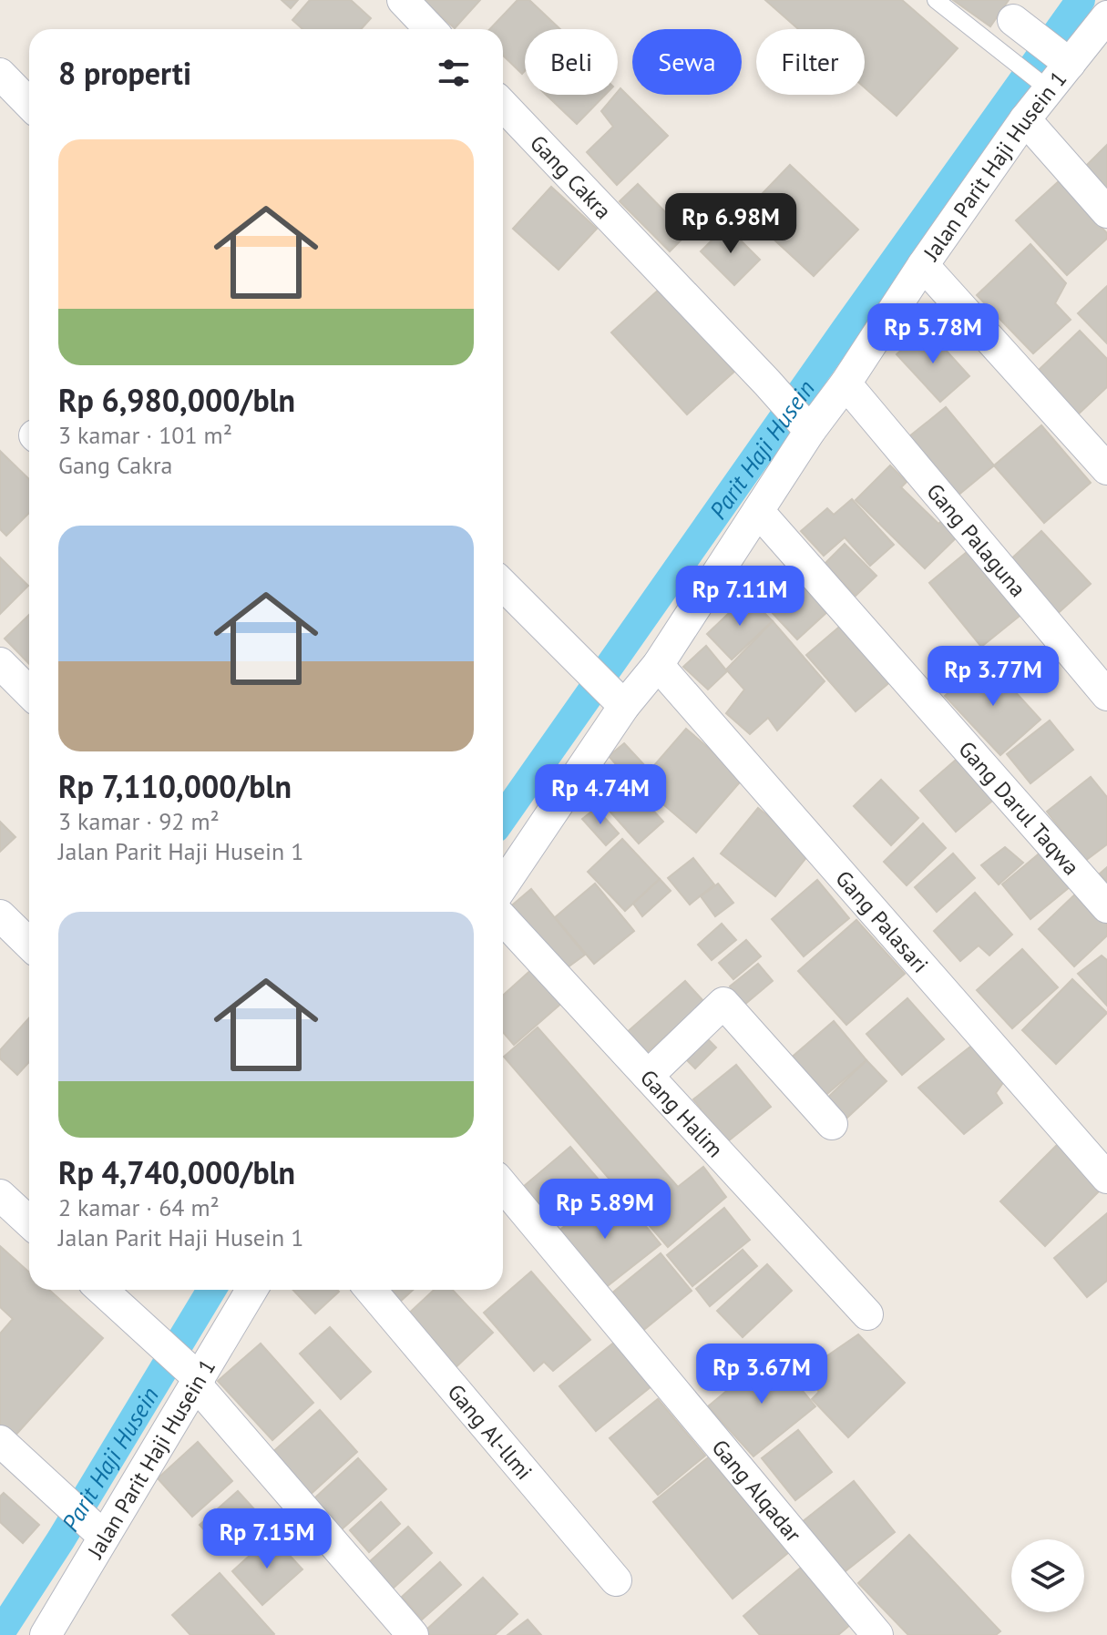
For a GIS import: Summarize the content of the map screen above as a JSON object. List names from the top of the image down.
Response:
{
  "streets": {
    "street": [
      "Jalan Parit Haji Husein 1",
      "Gang Cakra",
      "Gang Palaguna",
      "Gang Darul Taqwa",
      "Gang Palasari",
      "Gang Halim",
      "Gang Al-llmi",
      "Gang Alqadar"
    ]
  },
  "crossings": [
    ["Jalan Parit Haji Husein 1", "Gang Cakra"],
    ["Jalan Parit Haji Husein 1", "Gang Palaguna"],
    ["Jalan Parit Haji Husein 1", "Gang Darul Taqwa"],
    ["Jalan Parit Haji Husein 1", "Gang Palasari"]
  ],
  "water": ["Parit Haji Husein"],
  "page": {
    "chip": ["Beli", "Sewa", "Filter"],
    "heading": "8 properti",
    "list": [
      {
        "name": "Rp 6,980,000/bln",
        "note": "3 kamar · 101 m² · Gang Cakra"
      },
      {
        "name": "Rp 7,110,000/bln",
        "note": "3 kamar · 92 m² · Jalan Parit Haji Husein 1"
      },
      {
        "name": "Rp 4,740,000/bln",
        "note": "2 kamar · 64 m² · Jalan Parit Haji Husein 1"
      }
    ],
    "price": [
      "Rp 6.98M",
      "Rp 5.78M",
      "Rp 7.11M",
      "Rp 3.77M",
      "Rp 4.74M",
      "Rp 5.89M",
      "Rp 3.67M",
      "Rp 7.15M"
    ]
  }
}
